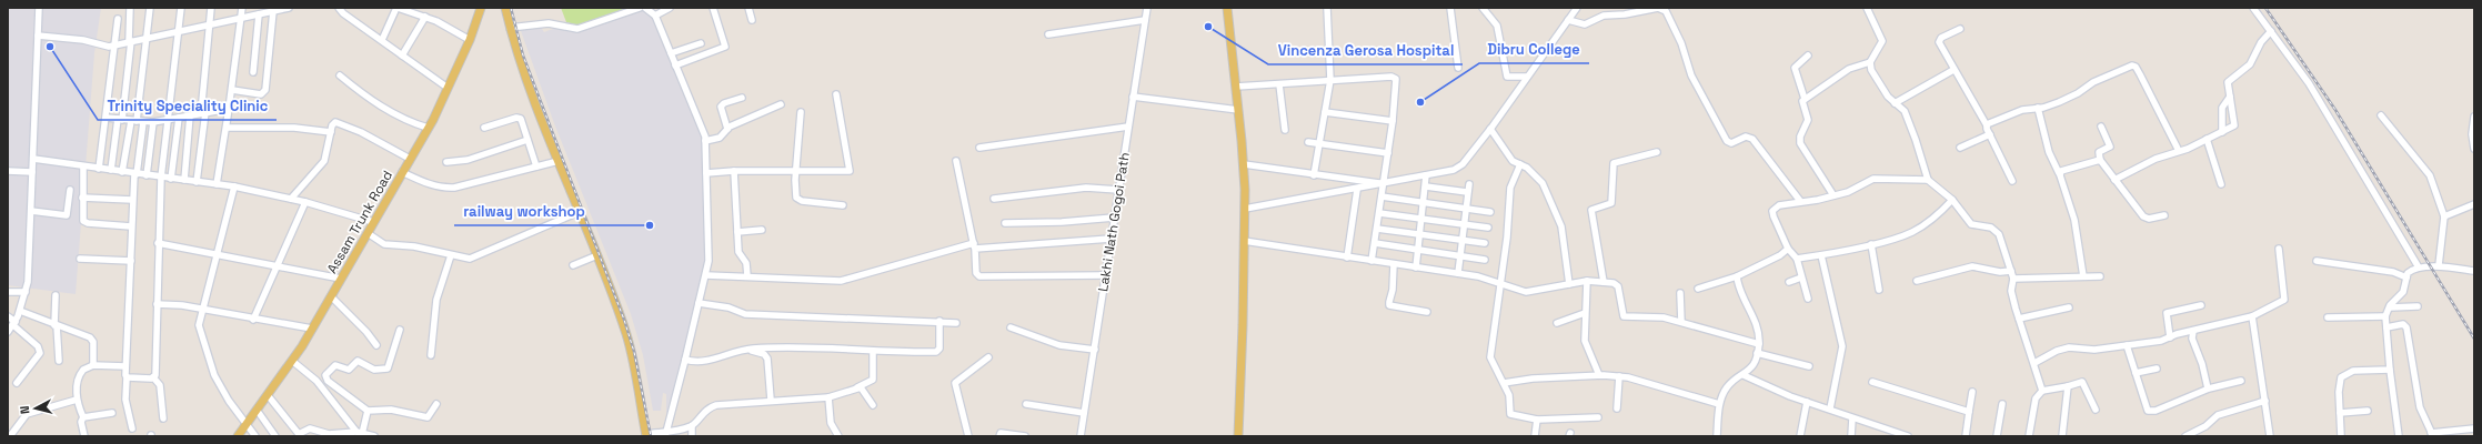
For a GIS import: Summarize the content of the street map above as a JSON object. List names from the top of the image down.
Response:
{
  "streets": {
    "main road": ["Assam Trunk Road"],
    "street": ["Lakhi Nath Gogoi Path"]
  },
  "places": [
    "Vincenza Gerosa Hospital",
    "Trinity Speciality Clinic",
    "Dibru College",
    "railway workshop"
  ],
  "north": "left"
}
